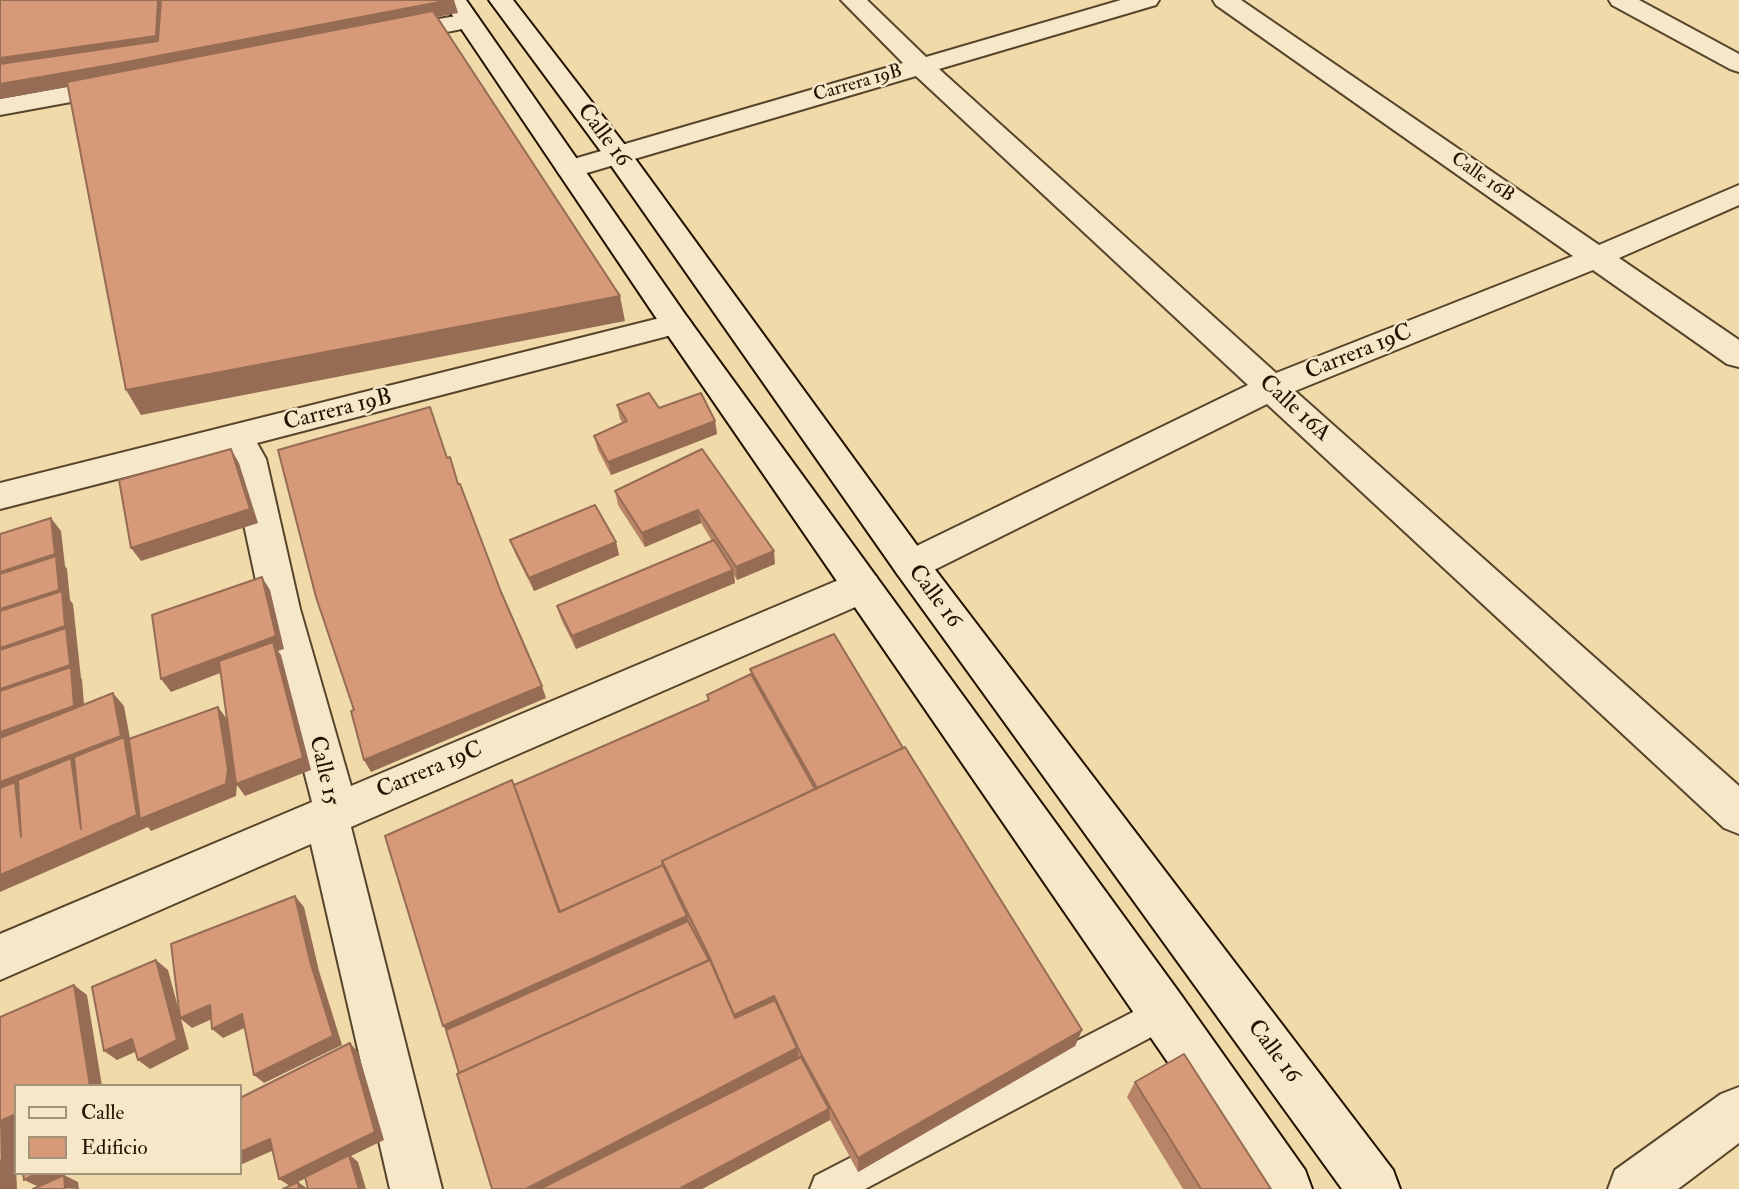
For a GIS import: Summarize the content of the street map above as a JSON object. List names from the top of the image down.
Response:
{
  "streets": {
    "street": [
      "Carrera 19B",
      "Calle 16",
      "Calle 16B",
      "Carrera 19C",
      "Calle 16A",
      "Calle 15"
    ]
  },
  "crossings": [
    ["Carrera 19B", "Calle 16"],
    ["Carrera 19B", "Calle 16A"],
    ["Carrera 19B", "Calle 15"],
    ["Calle 16", "Carrera 19C"],
    ["Calle 16B", "Carrera 19C"],
    ["Carrera 19C", "Calle 16A"],
    ["Carrera 19C", "Calle 15"]
  ],
  "legend": ["Calle", "Edificio"]
}
